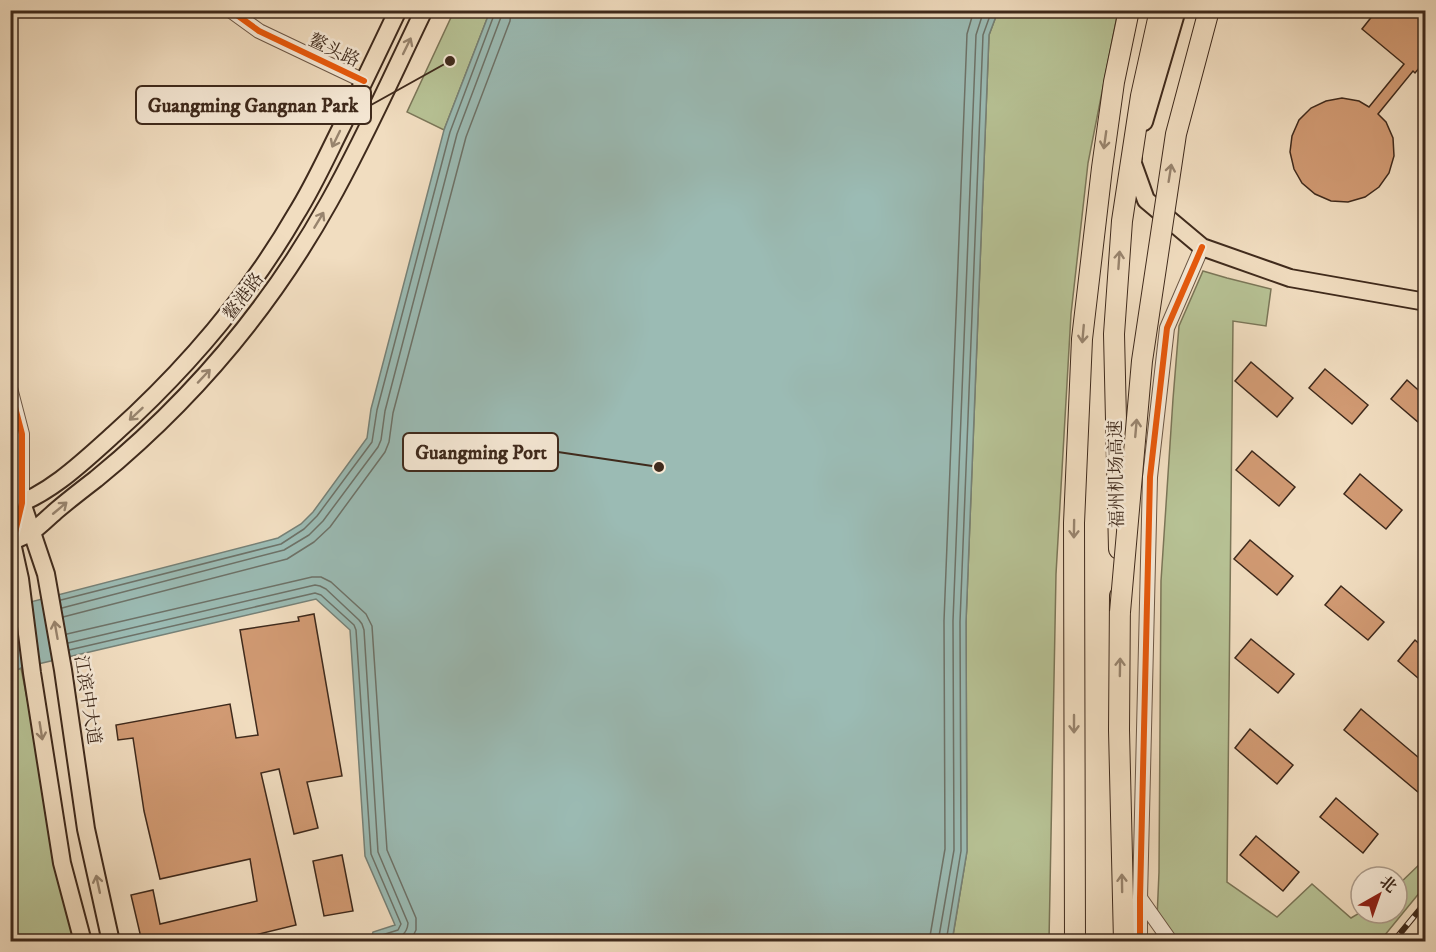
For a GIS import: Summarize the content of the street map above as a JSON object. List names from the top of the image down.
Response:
{
  "streets": {
    "highway": ["福州机场高速"],
    "main road": ["鳌港路", "江滨中大道"],
    "street": ["鳌头路"]
  },
  "crossings": [
    ["鳌头路", "鳌港路"],
    ["鳌港路", "江滨中大道"]
  ],
  "places": ["Guangming Gangnan Park", "Guangming Port"],
  "north": "top right"
}
